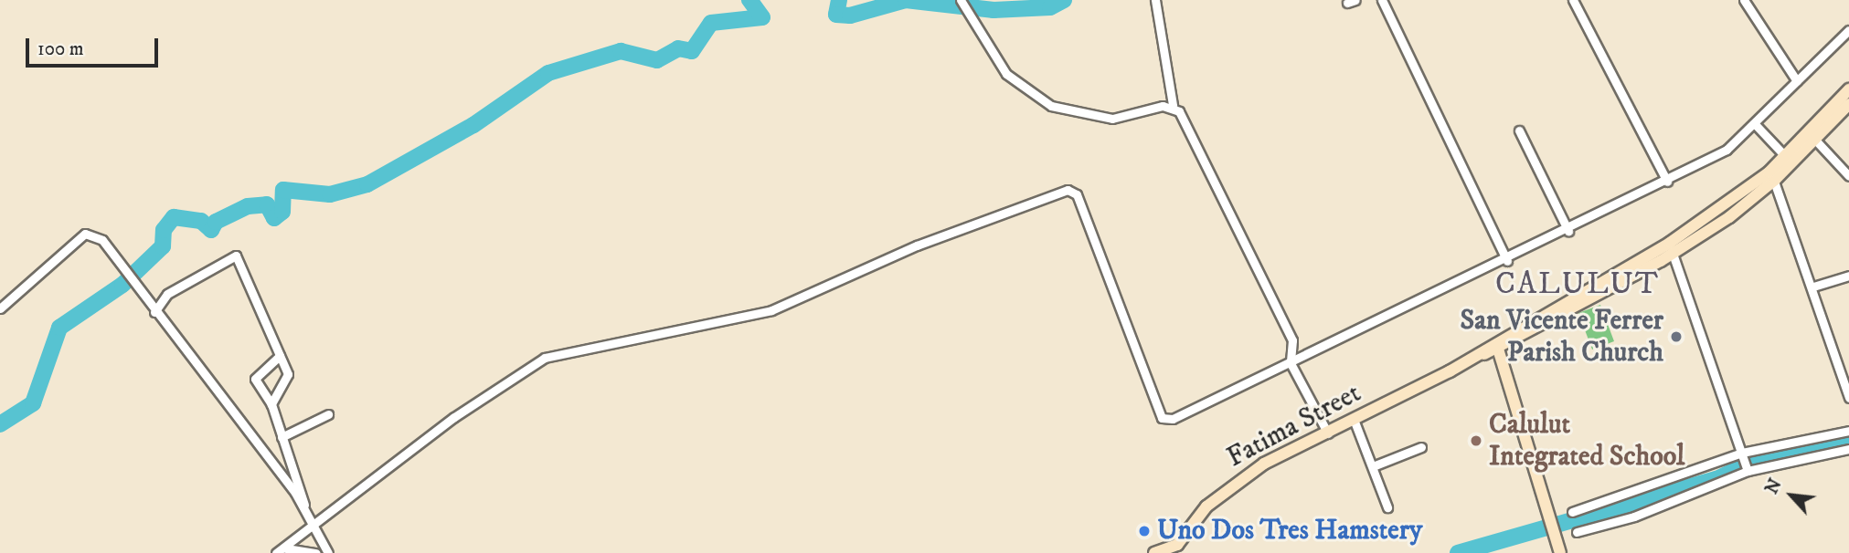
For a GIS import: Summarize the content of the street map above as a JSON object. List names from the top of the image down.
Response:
{
  "streets": {
    "main road": ["Fatima Street"]
  },
  "districts": ["CALULUT"],
  "places": ["San Vicente Ferrer Parish Church", "Calulut Integrated School", "Uno Dos Tres Hamstery"],
  "scale_bar": "100 m",
  "north": "top left"
}
